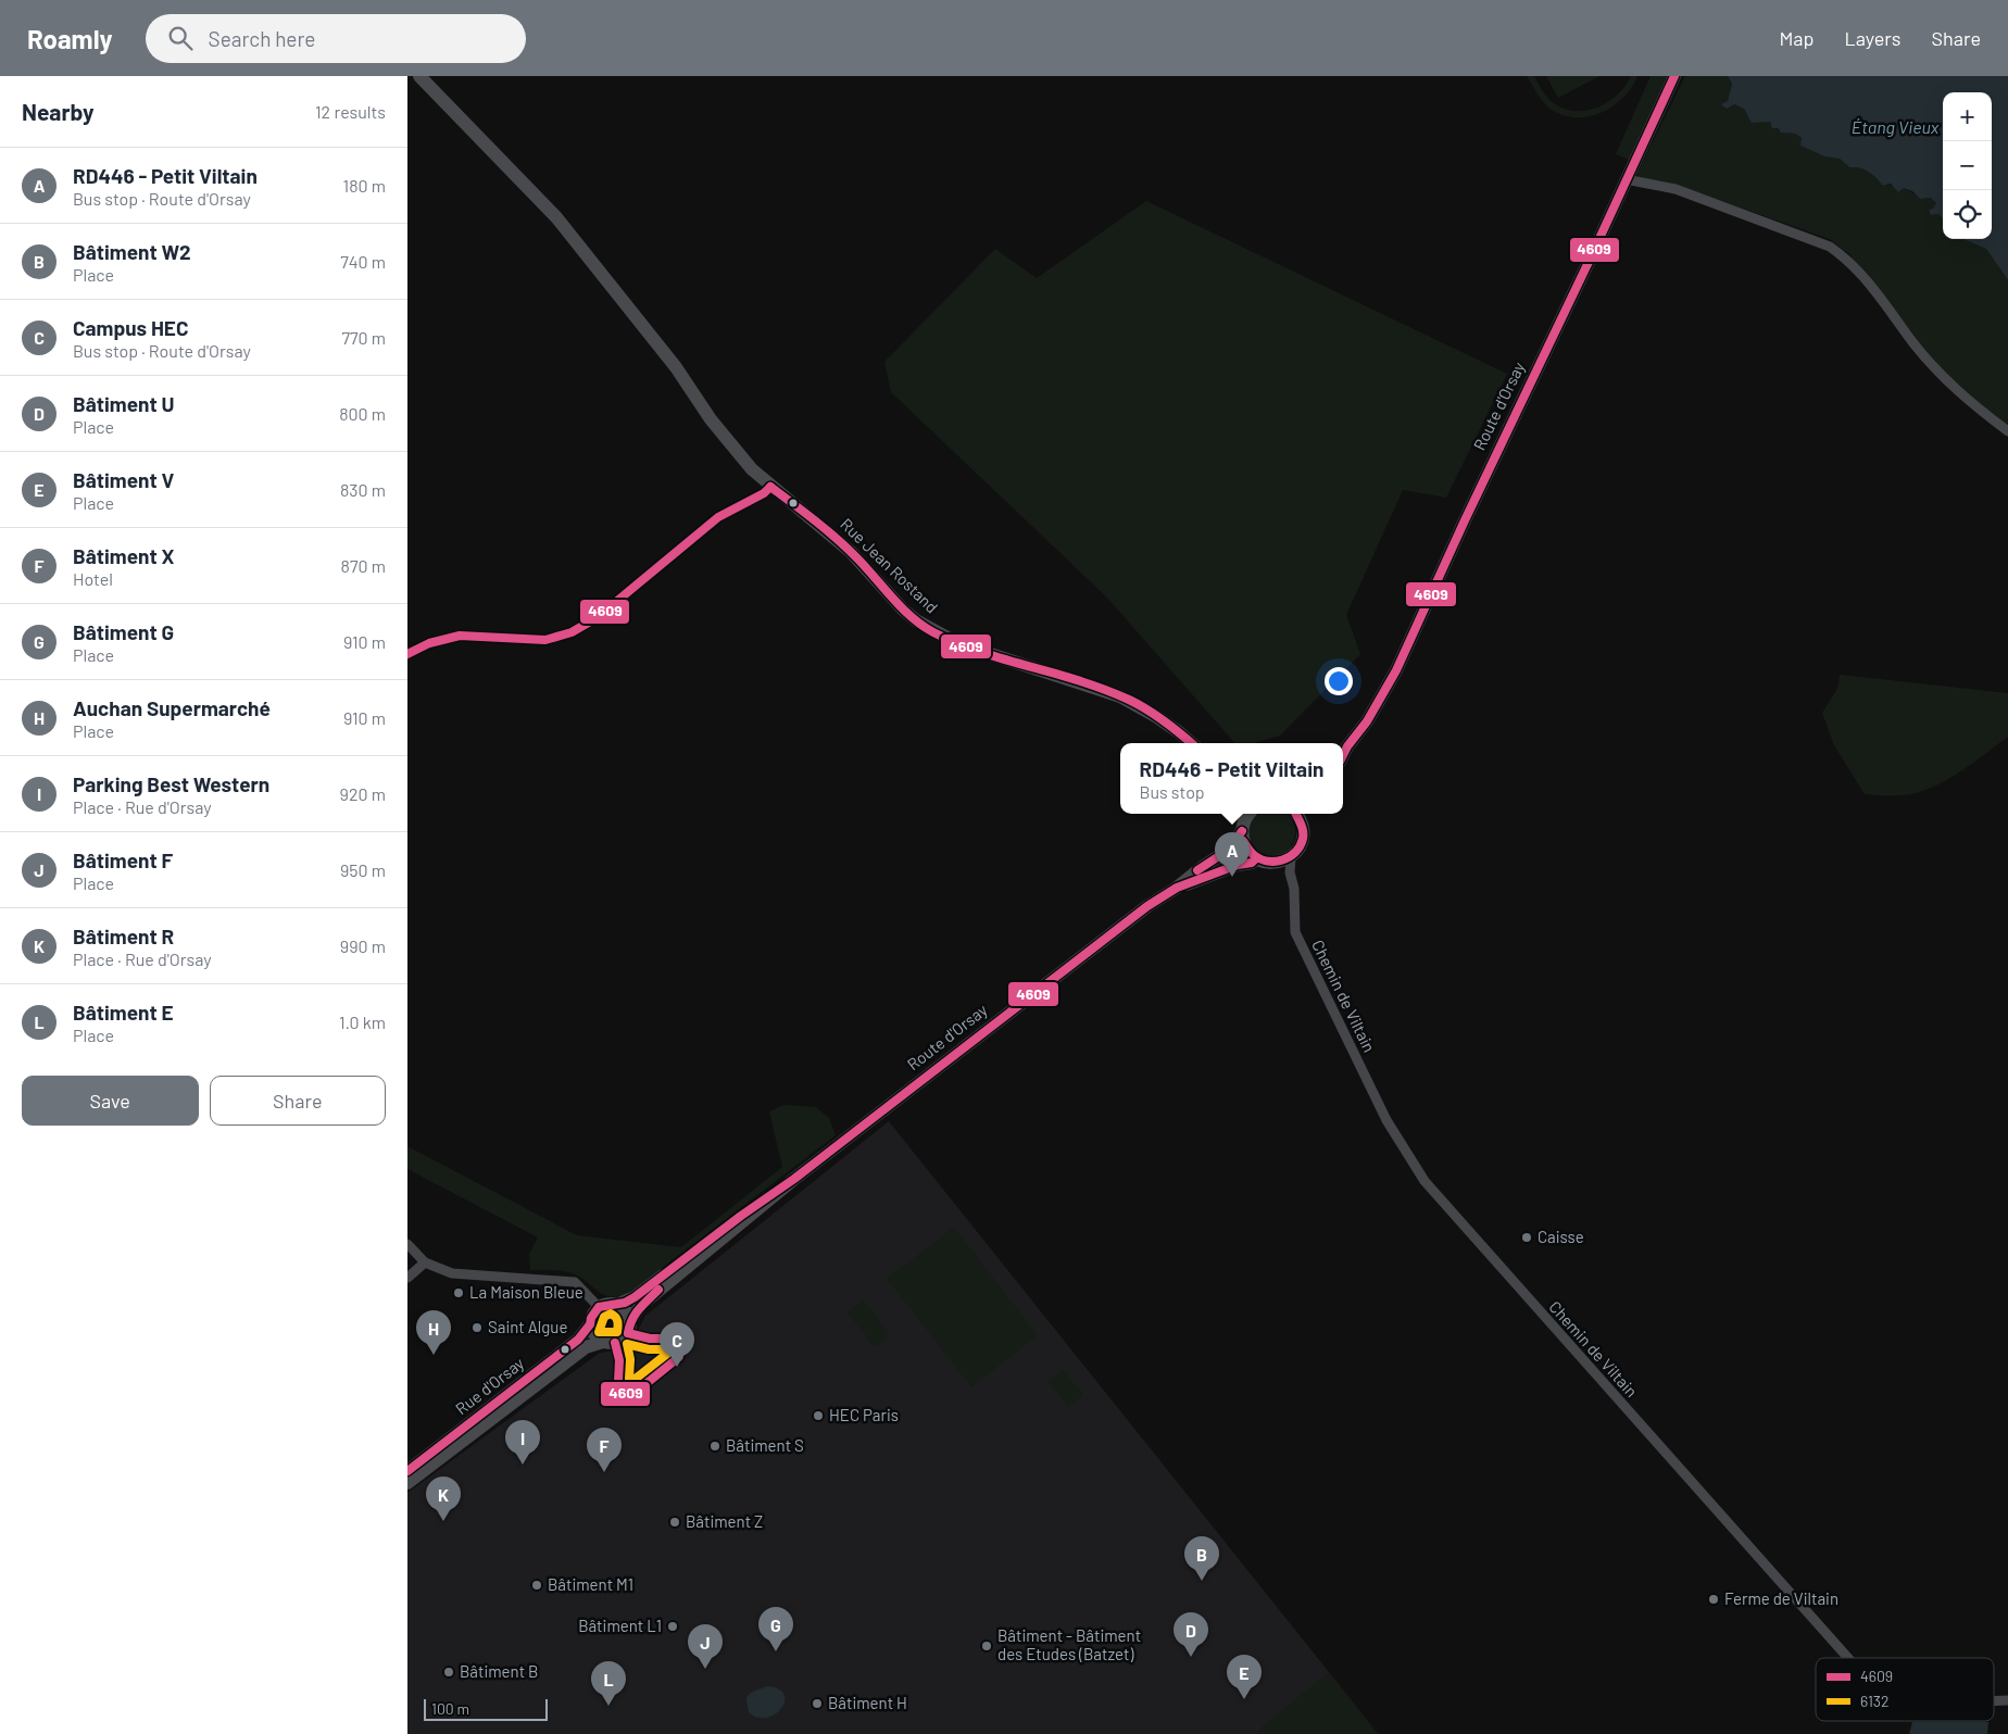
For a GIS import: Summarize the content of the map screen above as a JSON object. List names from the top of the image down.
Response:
{
  "streets": {
    "main road": ["Route d'Orsay", "Rue Jean Rostand", "Rue d'Orsay"],
    "street": ["Chemin de Viltain"]
  },
  "crossings": [
    ["Route d'Orsay", "Rue d'Orsay"]
  ],
  "water": ["Étang Vieux"],
  "places": [
    "Caisse",
    "La Maison Bleue",
    "Saint Algue",
    "HEC Paris",
    "Bâtiment S",
    "Bâtiment Z",
    "Bâtiment M1",
    "Ferme de Viltain",
    "Bâtiment L1",
    "Bâtiment - Bâtiment des Etudes (Batzet)",
    "Bâtiment B",
    "Bâtiment H"
  ],
  "lines": ["transit line 4609", "transit line 6132"],
  "legend": ["4609", "6132"],
  "scale_bar": "100 m",
  "page": {
    "header": "Roamly",
    "search": "Search here",
    "nav": ["Map", "Layers", "Share"],
    "heading": ["Nearby", "12 results"],
    "map_buttons": ["+", "−"],
    "list": [
      {
        "mark": "A",
        "name": "RD446 - Petit Viltain",
        "note": "Bus stop · Route d'Orsay",
        "value": "180 m"
      },
      {
        "mark": "B",
        "name": "Bâtiment W2",
        "note": "Place",
        "value": "740 m"
      },
      {
        "mark": "C",
        "name": "Campus HEC",
        "note": "Bus stop · Route d'Orsay",
        "value": "770 m"
      },
      {
        "mark": "D",
        "name": "Bâtiment U",
        "note": "Place",
        "value": "800 m"
      },
      {
        "mark": "E",
        "name": "Bâtiment V",
        "note": "Place",
        "value": "830 m"
      },
      {
        "mark": "F",
        "name": "Bâtiment X",
        "note": "Hotel",
        "value": "870 m"
      },
      {
        "mark": "G",
        "name": "Bâtiment G",
        "note": "Place",
        "value": "910 m"
      },
      {
        "mark": "H",
        "name": "Auchan Supermarché",
        "note": "Place",
        "value": "910 m"
      },
      {
        "mark": "I",
        "name": "Parking Best Western",
        "note": "Place · Rue d'Orsay",
        "value": "920 m"
      },
      {
        "mark": "J",
        "name": "Bâtiment F",
        "note": "Place",
        "value": "950 m"
      },
      {
        "mark": "K",
        "name": "Bâtiment R",
        "note": "Place · Rue d'Orsay",
        "value": "990 m"
      },
      {
        "mark": "L",
        "name": "Bâtiment E",
        "note": "Place",
        "value": "1.0 km"
      }
    ],
    "popup": ["RD446 - Petit Viltain", "Bus stop"],
    "pins": [
      "A",
      "H",
      "C",
      "I",
      "F",
      "K",
      "B",
      "G",
      "D",
      "J",
      "E",
      "L"
    ],
    "buttons": ["Save", "Share"],
    "scale": "100 m"
  }
}
